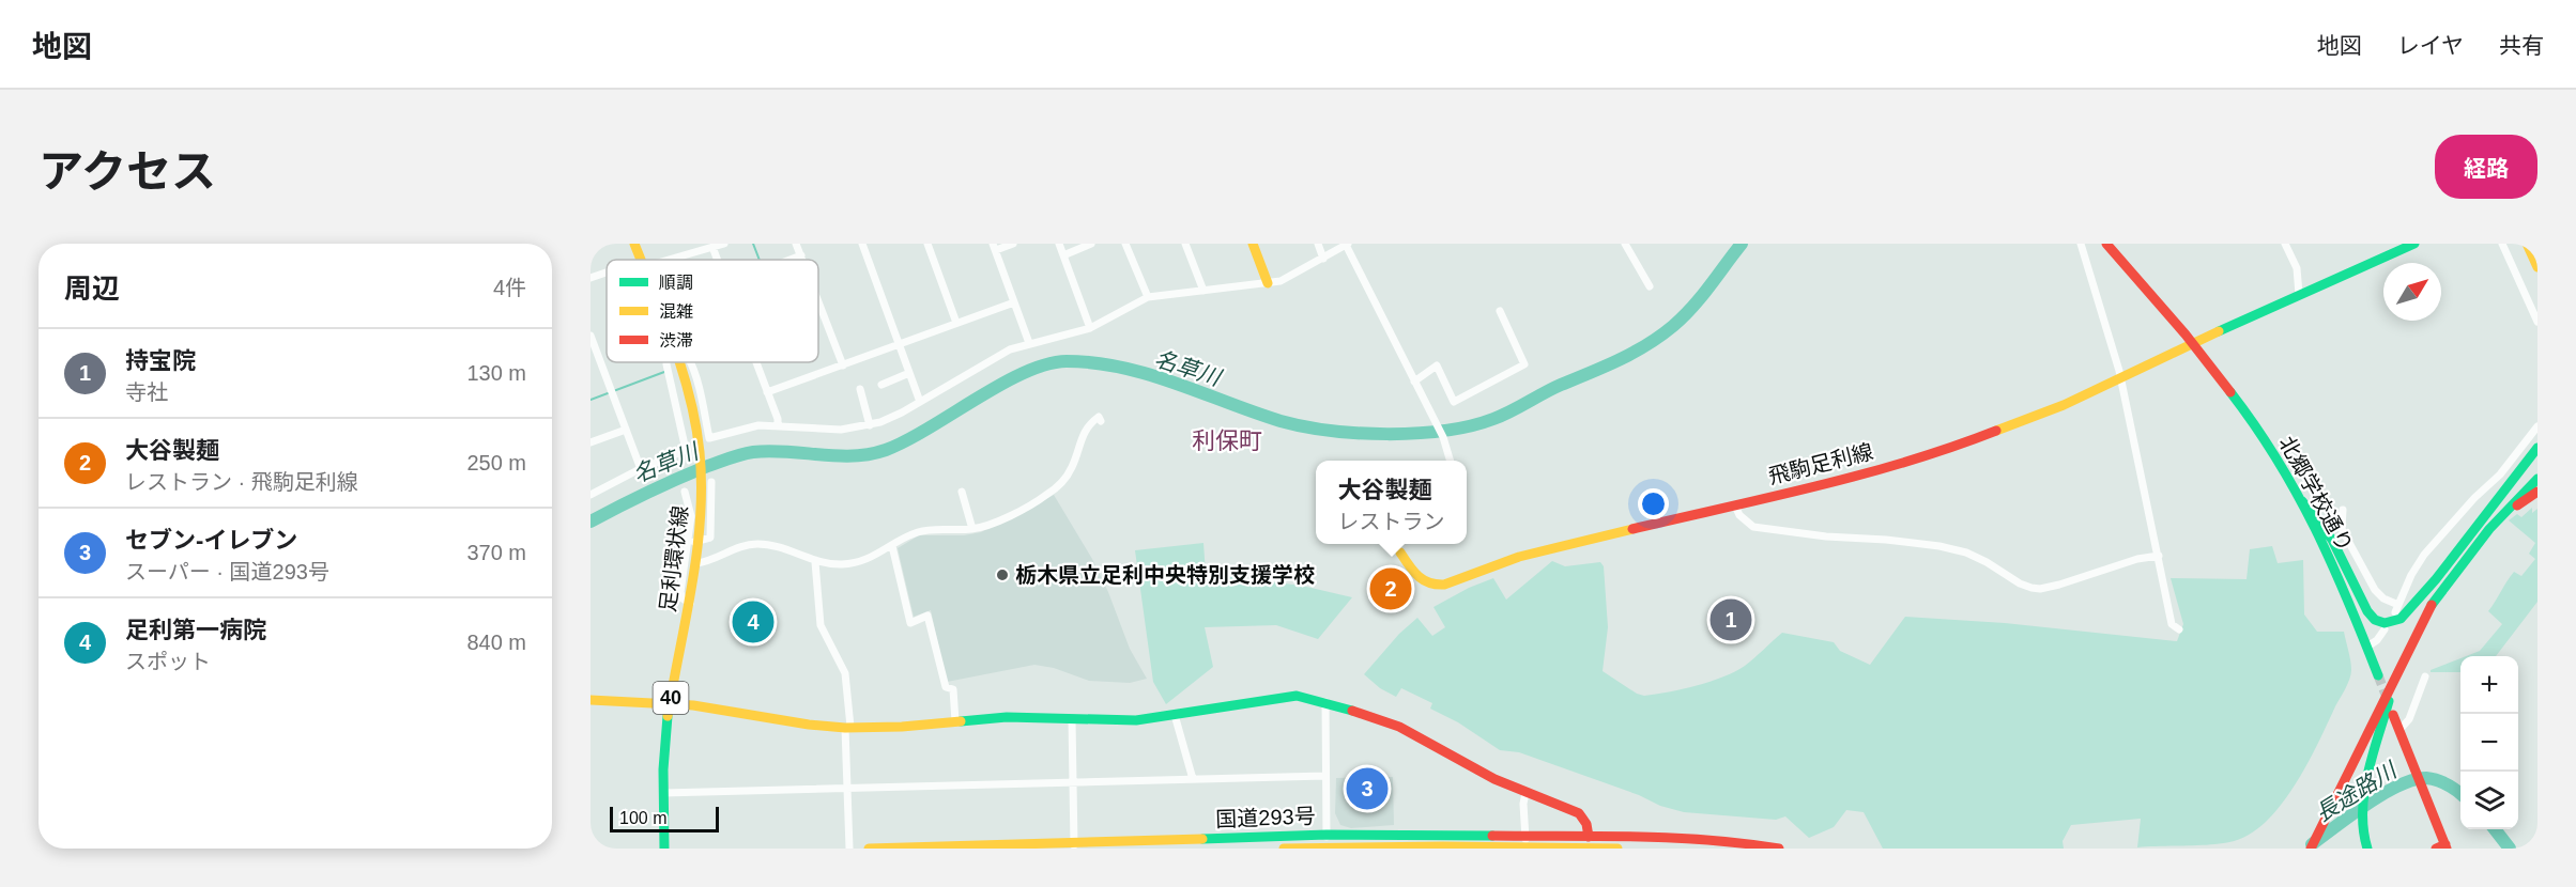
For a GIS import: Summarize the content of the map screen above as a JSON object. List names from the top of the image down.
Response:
{
  "streets": {
    "main road": [
      "飛駒足利線",
      "北郷学校通り",
      "足利環状線",
      "40",
      "国道293号"
    ]
  },
  "crossings": [
    ["飛駒足利線", "北郷学校通り"]
  ],
  "districts": ["利保町"],
  "water": ["名草川", "長途路川"],
  "places": ["栃木県立足利中央特別支援学校"],
  "legend": ["順調", "混雑", "渋滞"],
  "scale_bar": "100 m",
  "north": "top right",
  "page": {
    "header": "地図",
    "nav": ["地図", "レイヤ", "共有"],
    "title": "アクセス",
    "buttons": "経路",
    "heading": ["周辺", "4件"],
    "list": [
      {
        "mark": "1",
        "name": "持宝院",
        "note": "寺社",
        "value": "130 m"
      },
      {
        "mark": "2",
        "name": "大谷製麺",
        "note": "レストラン · 飛駒足利線",
        "value": "250 m"
      },
      {
        "mark": "3",
        "name": "セブン-イレブン",
        "note": "スーパー · 国道293号",
        "value": "370 m"
      },
      {
        "mark": "4",
        "name": "足利第一病院",
        "note": "スポット",
        "value": "840 m"
      }
    ],
    "popup": ["大谷製麺", "レストラン"],
    "pins": [
      "2",
      "1",
      "4",
      "3"
    ],
    "map_buttons": ["+", "−"],
    "scale": "100 m"
  }
}
